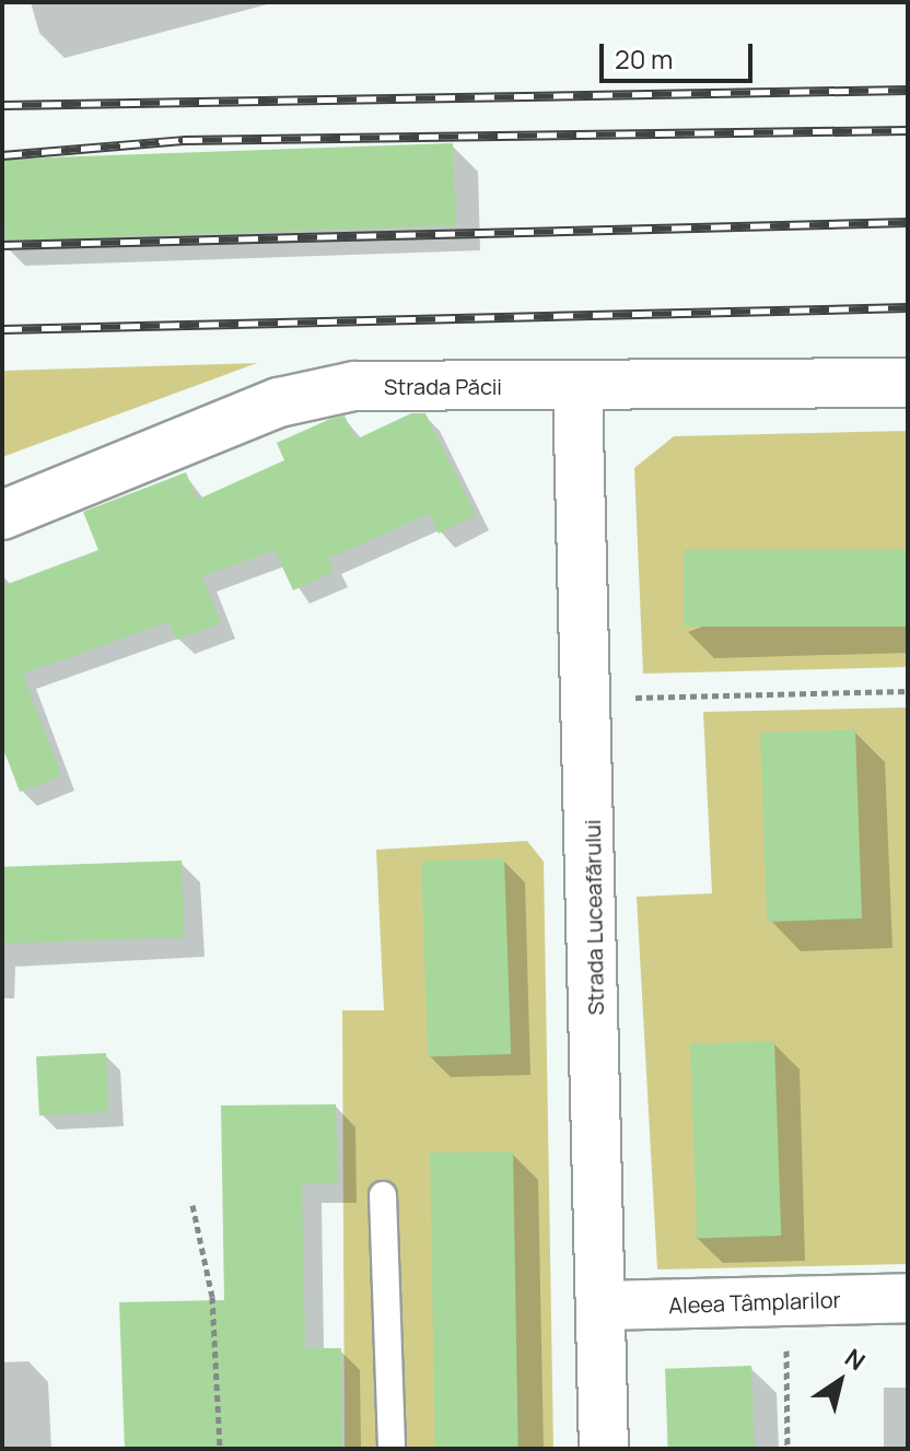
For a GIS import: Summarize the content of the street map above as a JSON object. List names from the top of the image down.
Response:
{
  "streets": {
    "street": ["Strada Păcii", "Strada Luceafărului", "Aleea Tâmplarilor"]
  },
  "crossings": [
    ["Strada Păcii", "Strada Luceafărului"],
    ["Strada Luceafărului", "Aleea Tâmplarilor"]
  ],
  "scale_bar": "20 m",
  "north": "top right"
}
